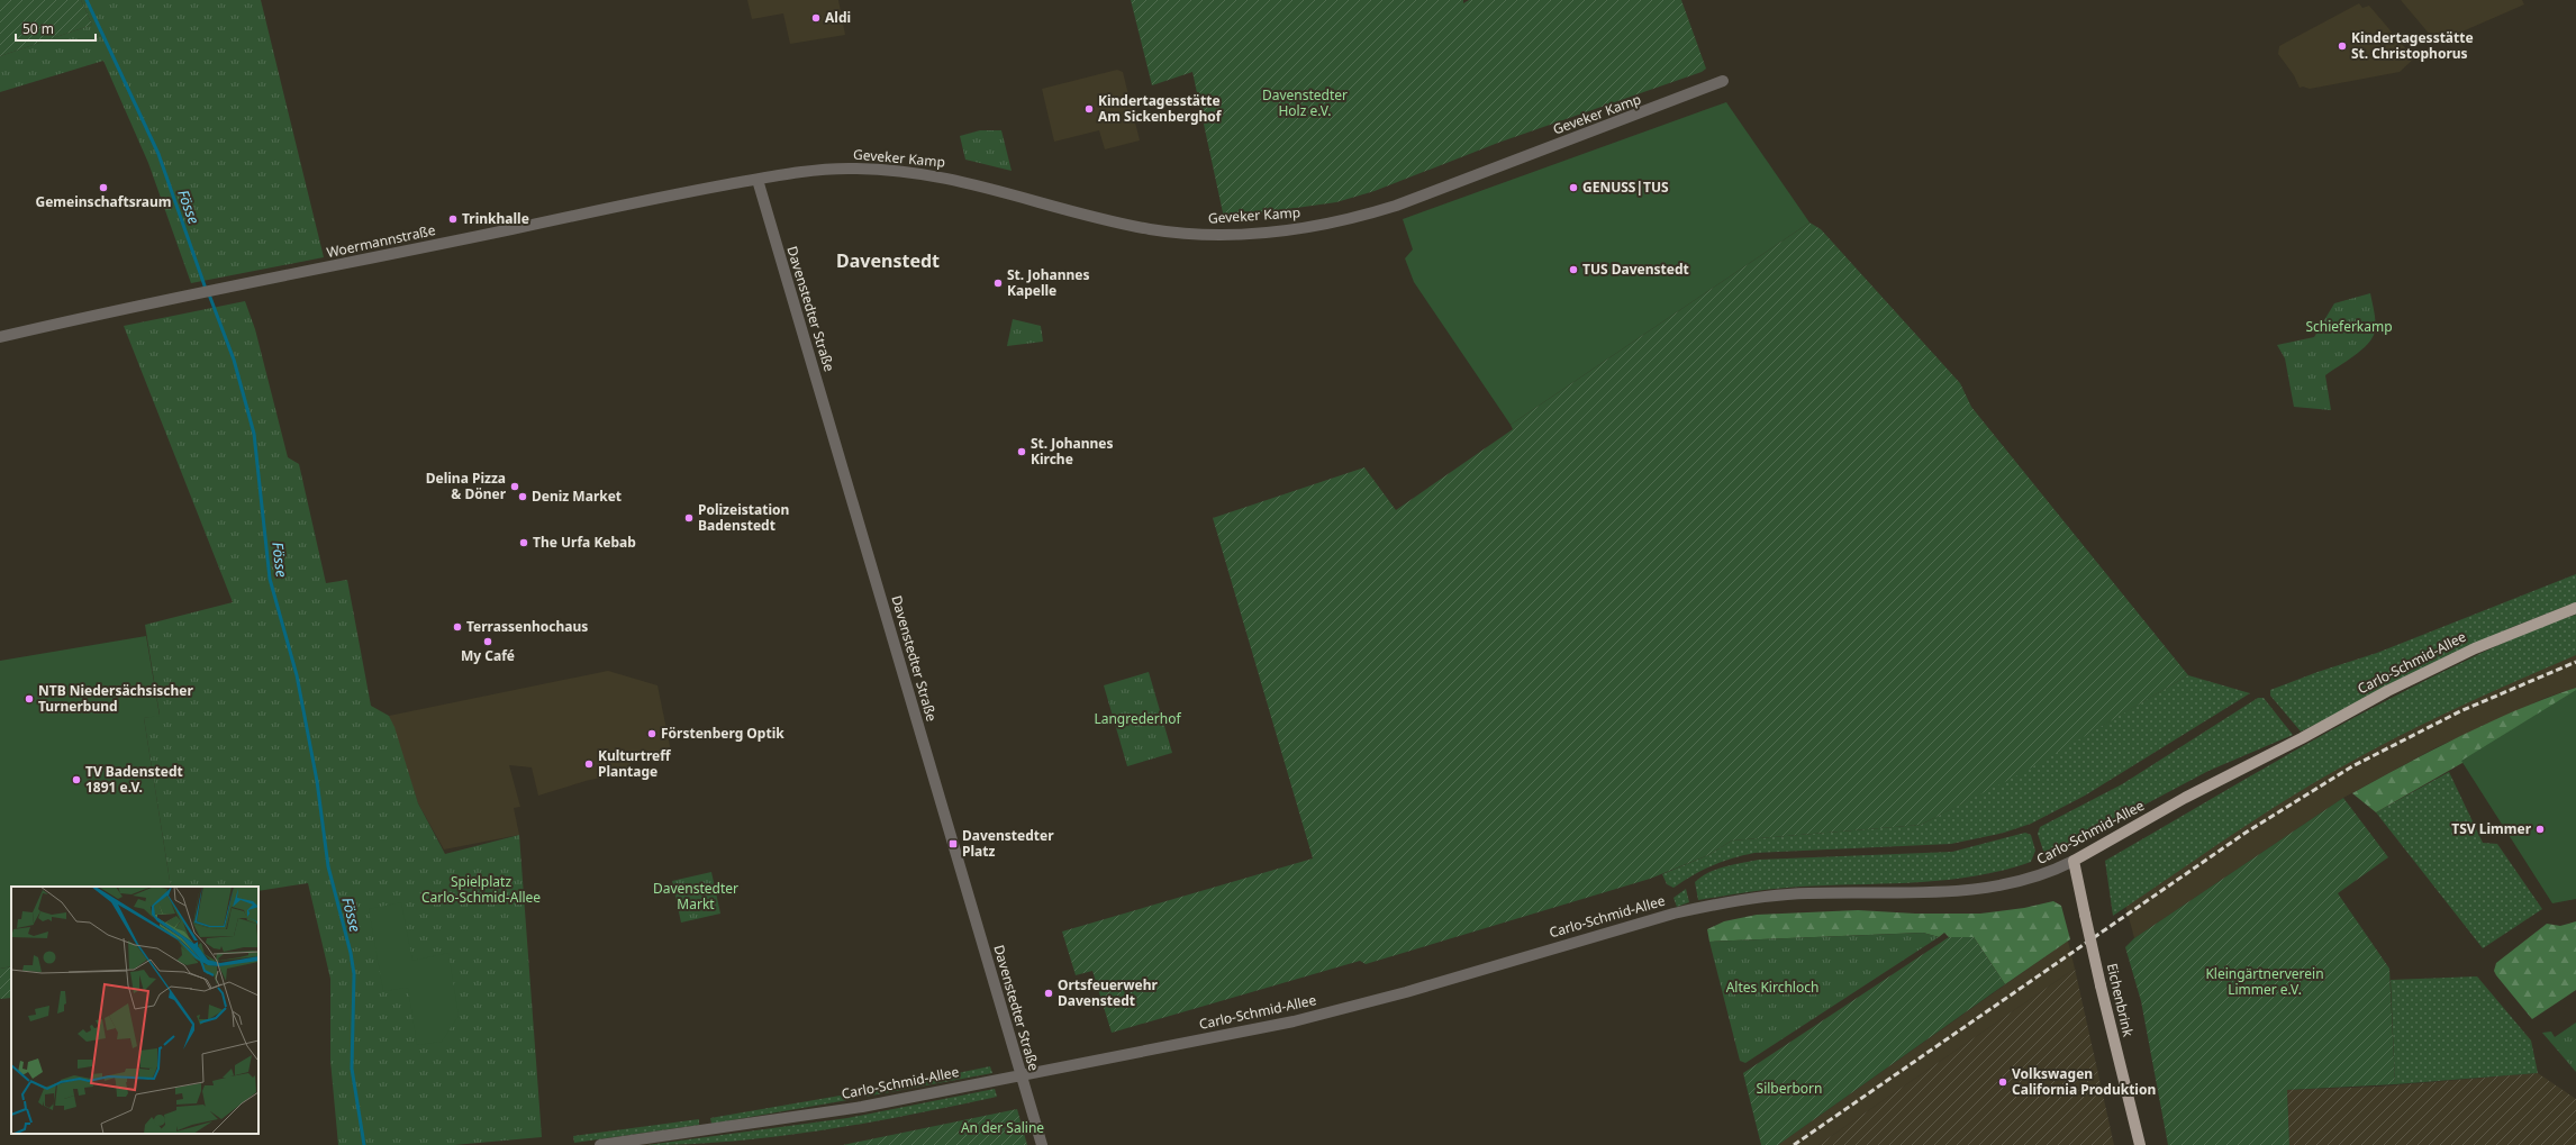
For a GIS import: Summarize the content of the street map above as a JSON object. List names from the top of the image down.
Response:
{
  "streets": {
    "main road": ["Carlo-Schmid-Allee", "Eichenbrink"],
    "street": ["Geveker Kamp", "Woermannstraße", "Davenstedter Straße"]
  },
  "crossings": [
    ["Geveker Kamp", "Woermannstraße"],
    ["Woermannstraße", "Davenstedter Straße"],
    ["Davenstedter Straße", "Carlo-Schmid-Allee"],
    ["Carlo-Schmid-Allee", "Eichenbrink"]
  ],
  "districts": ["Davenstedt"],
  "water": ["Fösse"],
  "parks": [
    "Davenstedter Holz e.V.",
    "Schieferkamp",
    "Langrederhof",
    "Spielplatz Carlo-Schmid-Allee",
    "Davenstedter Markt",
    "Kleingärtnerverein Limmer e.V.",
    "Altes Kirchloch",
    "Silberborn",
    "An der Saline"
  ],
  "places": {
    "other": [
      "Aldi",
      "Kindertagesstätte St. Christophorus",
      "Kindertagesstätte Am Sickenberghof",
      "Gemeinschaftsraum",
      "GENUSS|TUS",
      "Trinkhalle",
      "TUS Davenstedt",
      "St. Johannes Kapelle",
      "St. Johannes Kirche",
      "Delina Pizza & Döner",
      "Deniz Market",
      "Polizeistation Badenstedt",
      "The Urfa Kebab",
      "Terrassenhochaus",
      "My Café",
      "NTB Niedersächsischer Turnerbund",
      "Förstenberg Optik",
      "Kulturtreff Plantage",
      "TV Badenstedt 1891 e.V.",
      "TSV Limmer",
      "Ortsfeuerwehr Davenstedt",
      "Volkswagen California Produktion"
    ],
    "transit": ["Davenstedter Platz"]
  },
  "scale_bar": "50 m"
}
